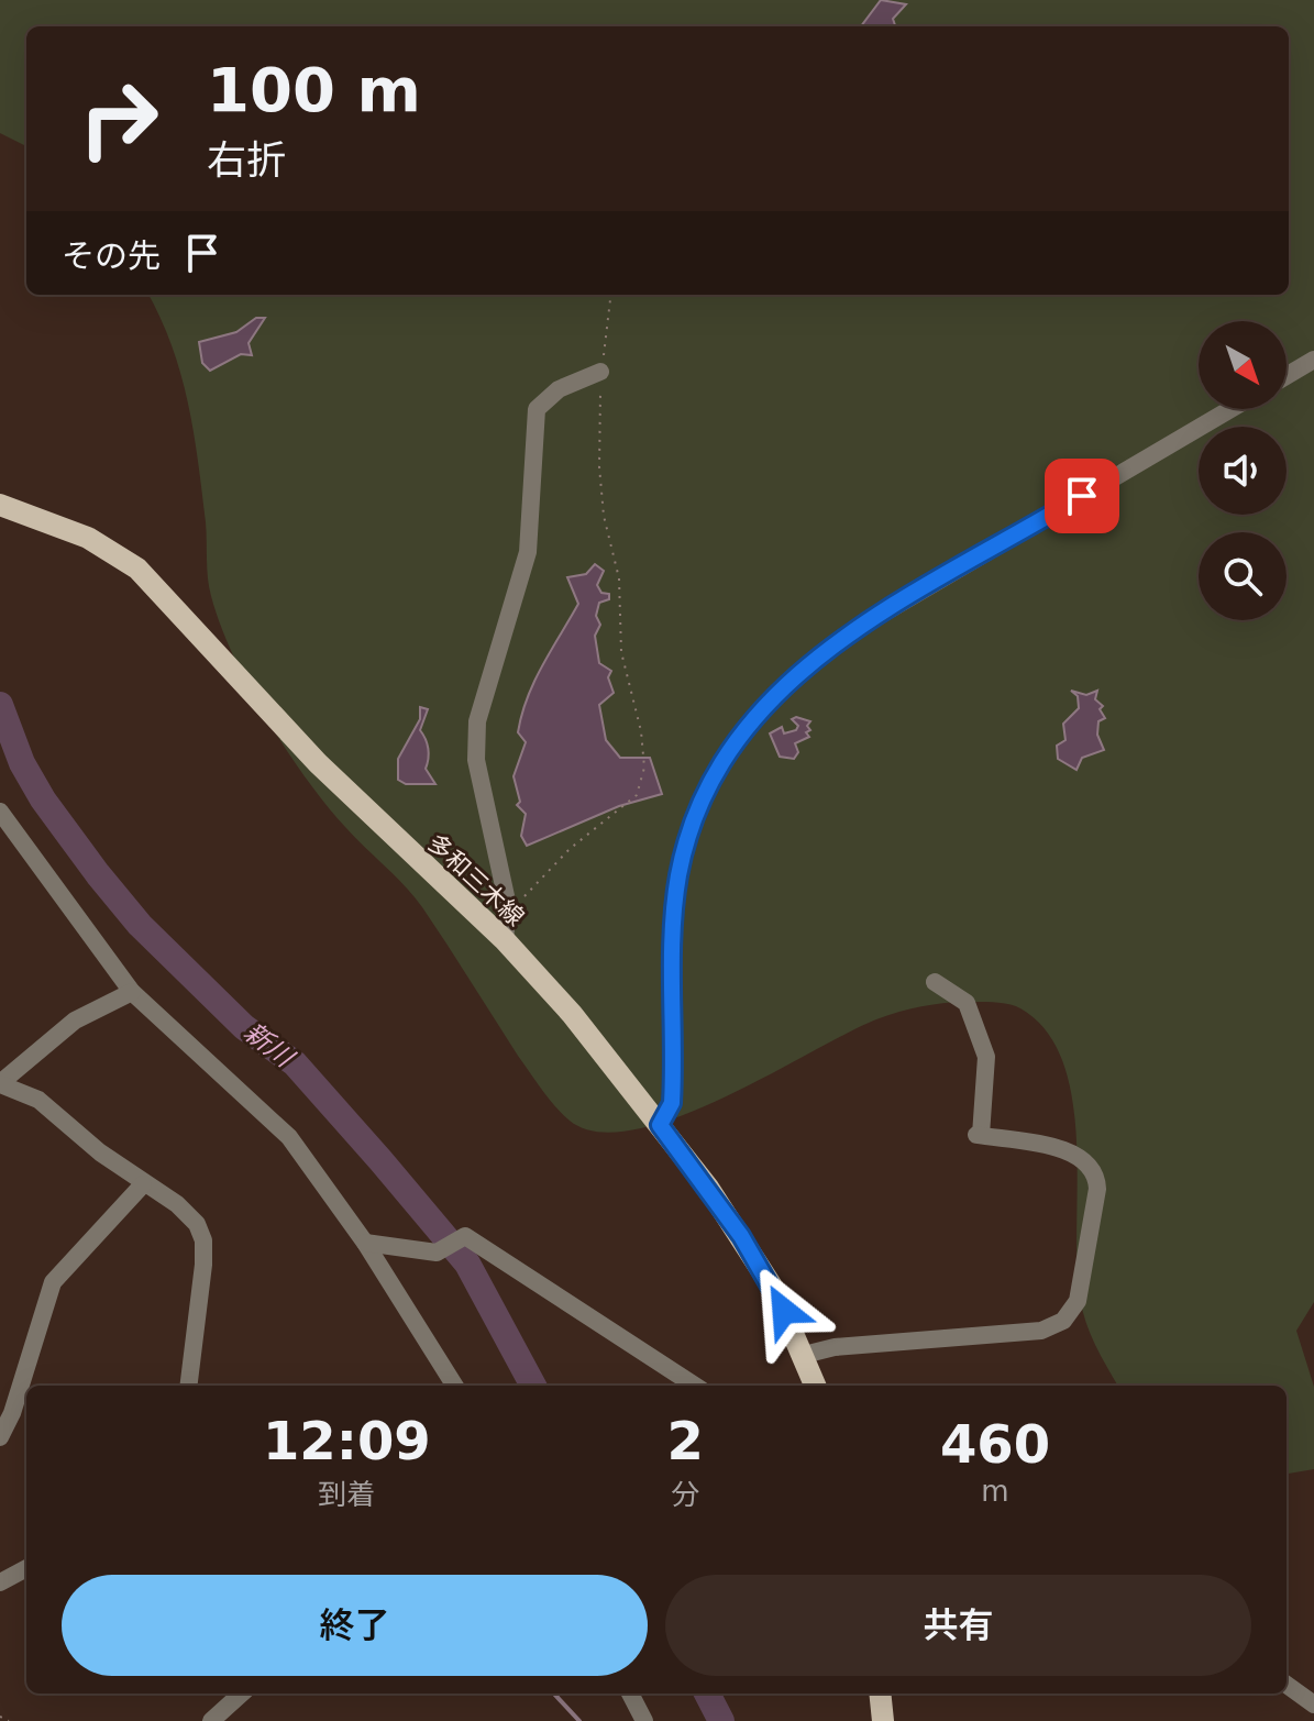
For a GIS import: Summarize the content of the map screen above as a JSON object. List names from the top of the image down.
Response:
{
  "streets": {
    "main road": ["多和三木線"]
  },
  "water": ["新川"],
  "north": "bottom right",
  "page": {
    "turn": ["100 m", "右折"],
    "then": "その先",
    "eta": [
      "12:09",
      "到着",
      "2",
      "分",
      "460",
      "m"
    ],
    "buttons": ["終了", "共有"]
  }
}
